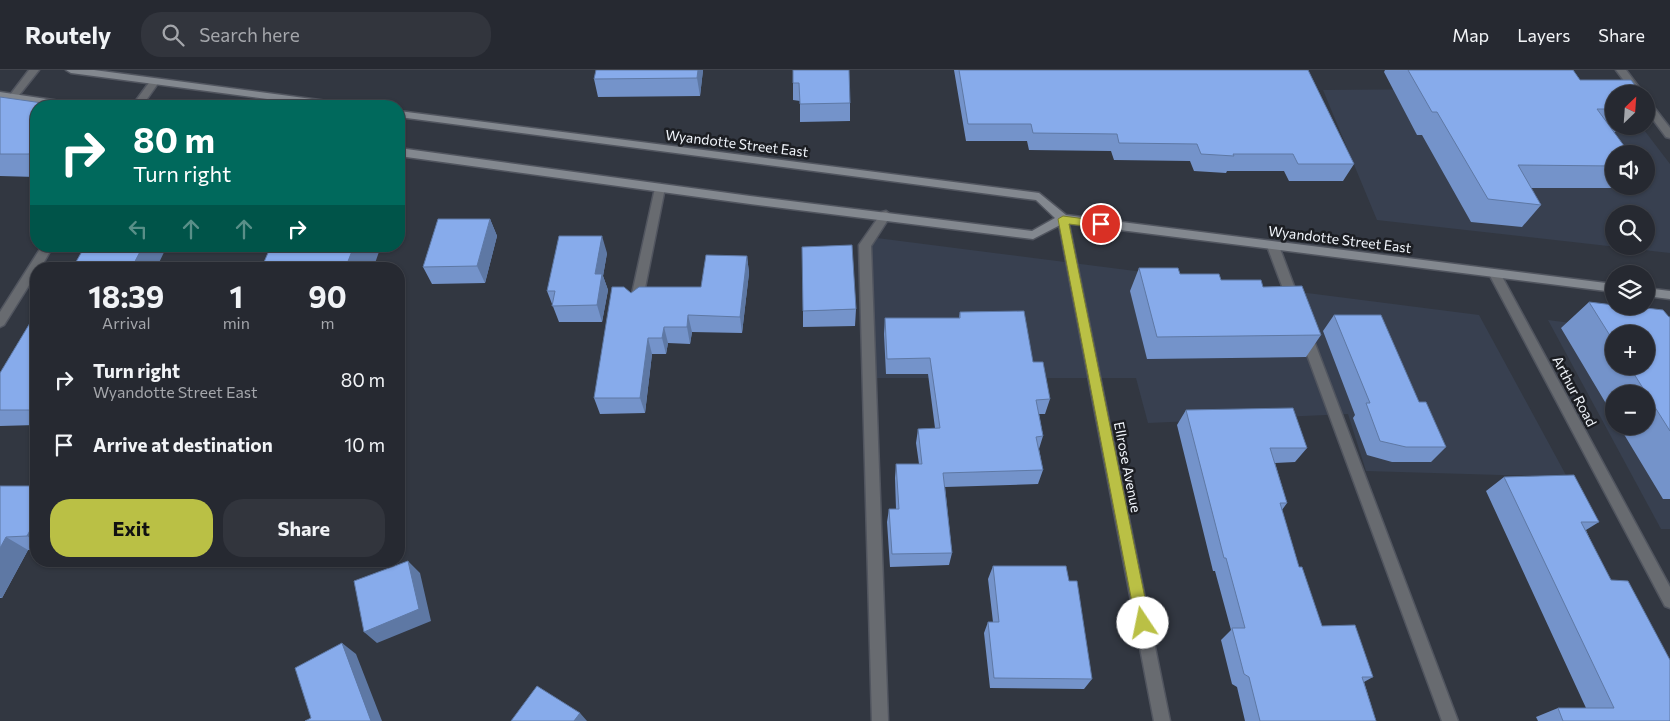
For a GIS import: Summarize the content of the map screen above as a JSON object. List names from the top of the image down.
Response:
{
  "streets": {
    "main road": ["Wyandotte Street East"],
    "street": ["Arthur Road", "Ellrose Avenue"]
  },
  "crossings": [
    ["Wyandotte Street East", "Arthur Road"],
    ["Wyandotte Street East", "Ellrose Avenue"]
  ],
  "north": "top right",
  "page": {
    "header": "Routely",
    "search": "Search here",
    "nav": ["Map", "Layers", "Share"],
    "map_buttons": ["+", "−"],
    "turn": ["80 m", "Turn right"],
    "eta": [
      "18:39",
      "Arrival",
      "1",
      "min",
      "90",
      "m"
    ],
    "list": [
      {
        "name": "Turn right",
        "note": "Wyandotte Street East",
        "value": "80 m"
      },
      {
        "name": "Arrive at destination",
        "value": "10 m"
      }
    ],
    "buttons": ["Exit", "Share"]
  }
}
